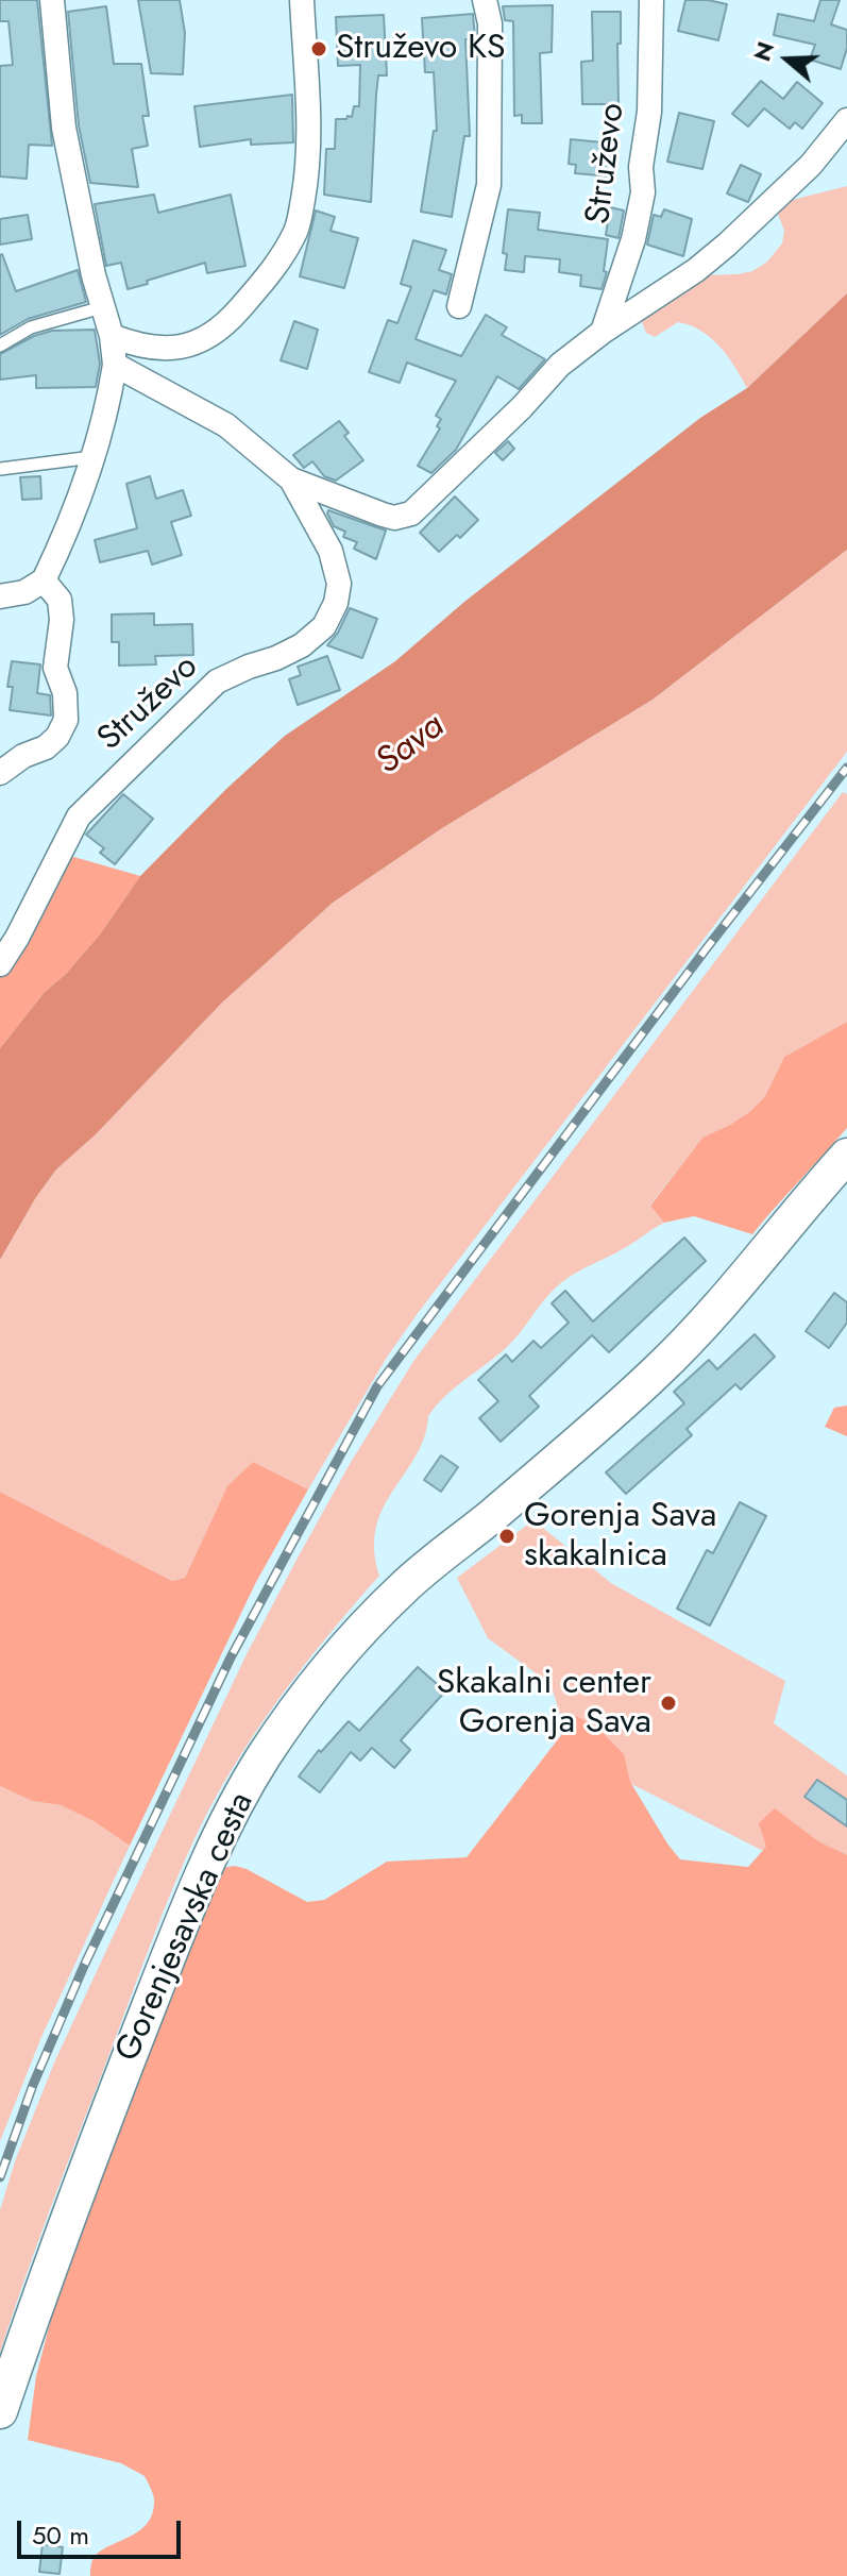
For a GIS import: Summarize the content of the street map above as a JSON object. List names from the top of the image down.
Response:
{
  "streets": {
    "street": ["Struževo", "Gorenjesavska cesta"]
  },
  "water": ["Sava"],
  "places": ["Struževo KS", "Gorenja Sava skakalnica", "Skakalni center Gorenja Sava"],
  "scale_bar": "50 m",
  "north": "left"
}
